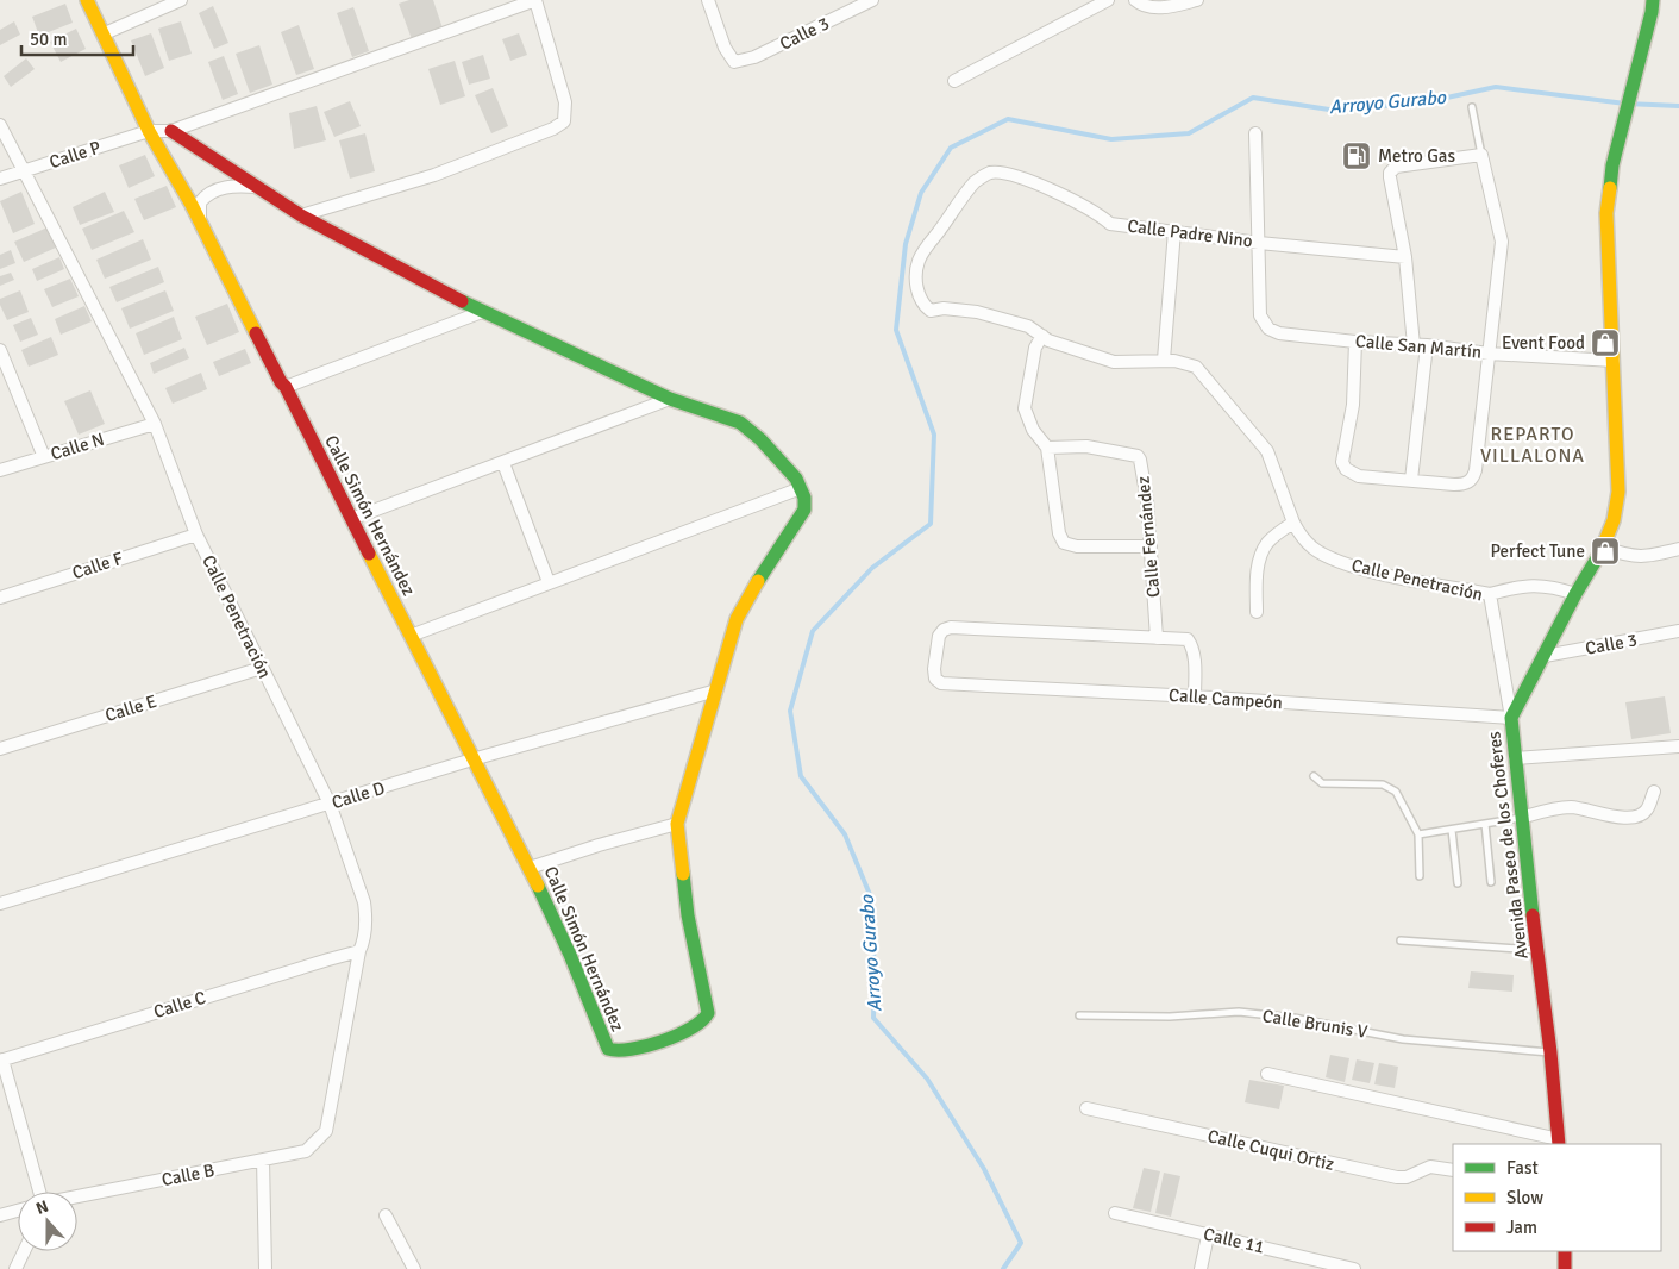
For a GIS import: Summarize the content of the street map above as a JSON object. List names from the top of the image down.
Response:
{
  "streets": {
    "street": [
      "Calle 3",
      "Calle P",
      "Calle Padre Nino",
      "Calle San Martín",
      "Calle N",
      "Calle Simón Hernández",
      "Calle Fernández",
      "Calle F",
      "Calle Penetración",
      "Calle Campeón",
      "Calle E",
      "Calle D",
      "Avenida Paseo de los Choferes",
      "Calle C",
      "Calle Cuqui Ortiz",
      "Calle B",
      "Calle 11"
    ],
    "lane": ["Calle Brunis V"]
  },
  "crossings": [
    ["Calle 3", "Avenida Paseo de los Choferes"],
    ["Calle P", "Calle Simón Hernández"],
    ["Calle P", "Calle Penetración"],
    ["Calle Padre Nino", "Calle San Martín"],
    ["Calle Padre Nino", "Calle Penetración"],
    ["Calle San Martín", "Avenida Paseo de los Choferes"],
    ["Calle N", "Calle Penetración"],
    ["Calle Simón Hernández", "Calle D"],
    ["Calle Fernández", "Calle Campeón"],
    ["Calle F", "Calle Penetración"],
    ["Calle Penetración", "Calle Campeón"],
    ["Calle Penetración", "Calle E"],
    ["Calle Penetración", "Calle D"],
    ["Calle Penetración", "Avenida Paseo de los Choferes"],
    ["Calle Penetración", "Calle C"],
    ["Calle Penetración", "Calle B"],
    ["Calle Campeón", "Avenida Paseo de los Choferes"],
    ["Avenida Paseo de los Choferes", "Calle Brunis V"]
  ],
  "districts": ["REPARTO VILLALONA"],
  "water": ["Arroyo Gurabo"],
  "places": {
    "fuel station": ["Metro Gas"],
    "shop": ["Event Food", "Perfect Tune"]
  },
  "legend": ["Fast", "Slow", "Jam"],
  "scale_bar": "50 m",
  "north": "top"
}
